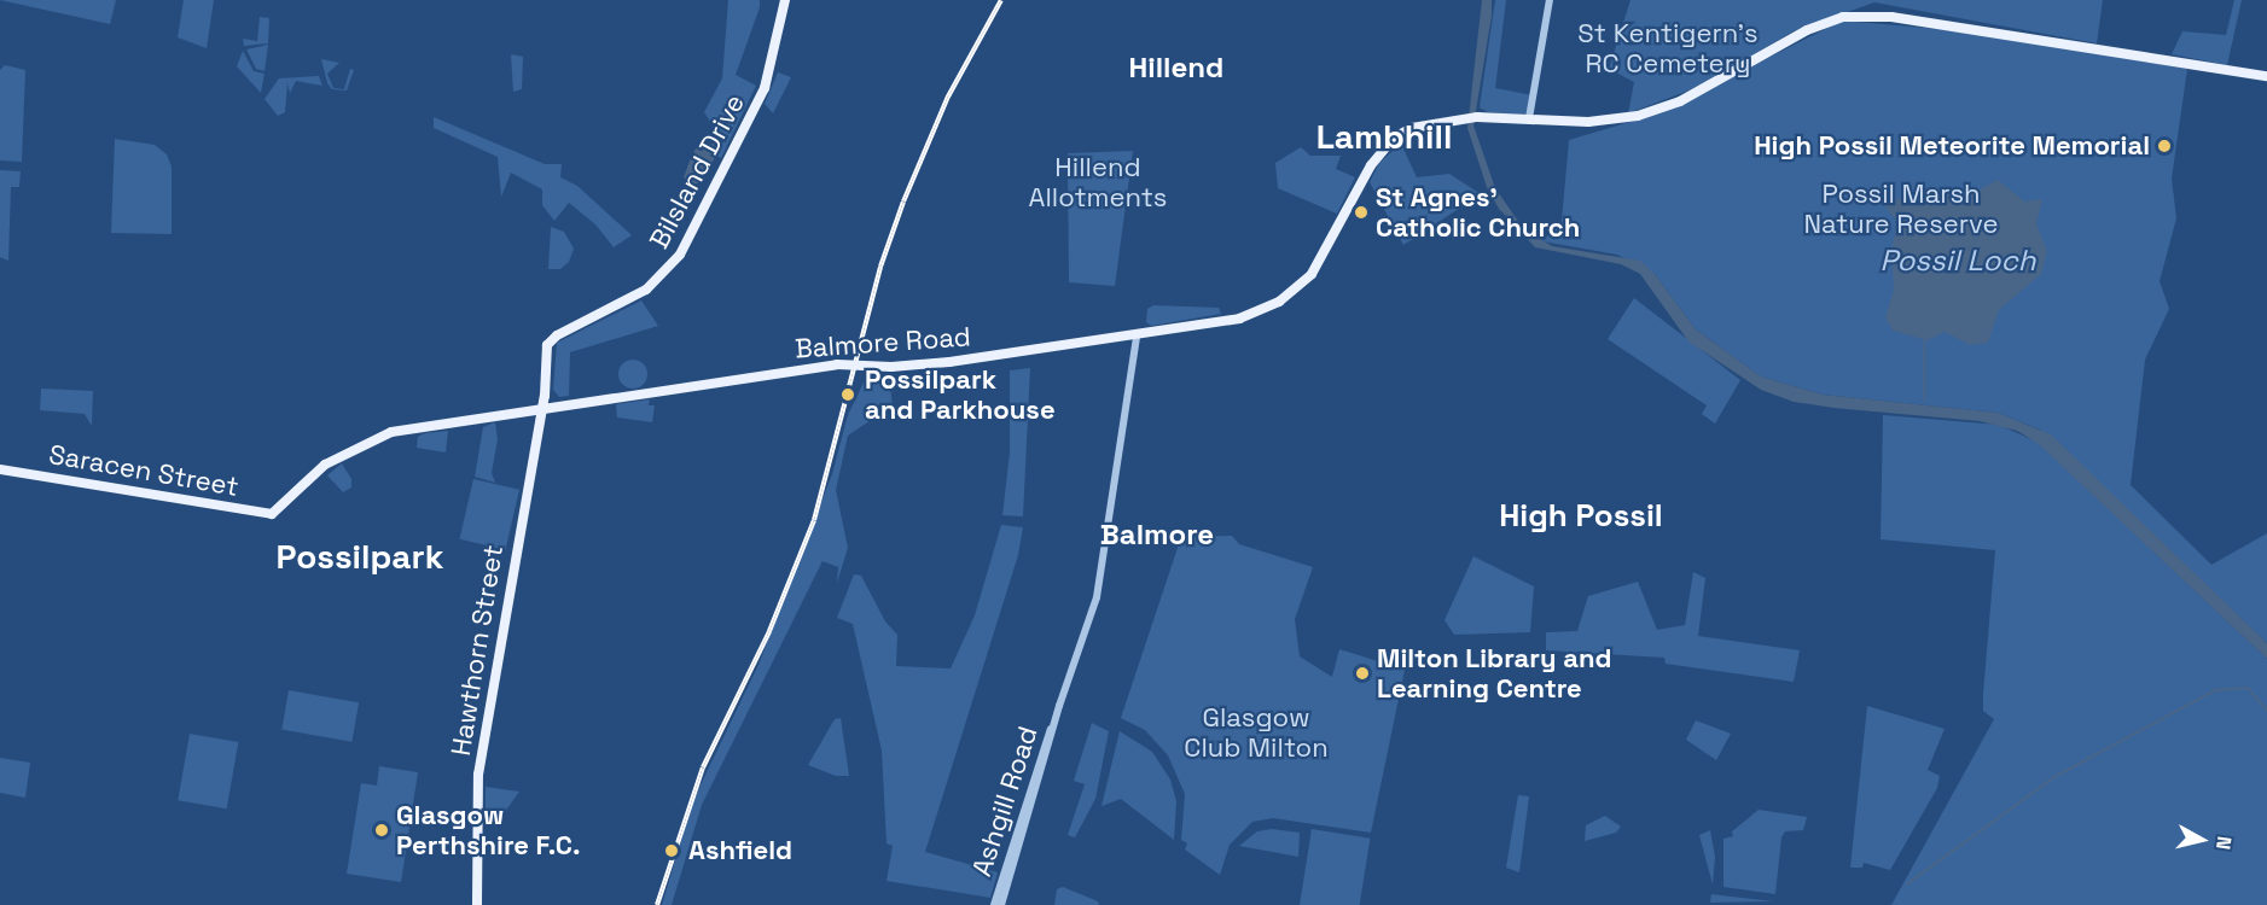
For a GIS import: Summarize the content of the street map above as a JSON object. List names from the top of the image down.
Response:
{
  "streets": {
    "main road": [
      "Bilsland Drive",
      "Balmore Road",
      "Saracen Street",
      "Hawthorn Street"
    ],
    "street": ["Ashgill Road"]
  },
  "crossings": [
    ["Bilsland Drive", "Hawthorn Street"],
    ["Balmore Road", "Saracen Street"],
    ["Balmore Road", "Hawthorn Street"],
    ["Balmore Road", "Ashgill Road"]
  ],
  "districts": [
    "Hillend",
    "Lambhill",
    "High Possil",
    "Balmore",
    "Possilpark"
  ],
  "water": ["Possil Loch"],
  "parks": [
    "St Kentigern's RC Cemetery",
    "Hillend Allotments",
    "Possil Marsh Nature Reserve",
    "Glasgow Club Milton"
  ],
  "places": [
    "High Possil Meteorite Memorial",
    "St Agnes' Catholic Church",
    "Possilpark and Parkhouse",
    "Milton Library and Learning Centre",
    "Glasgow Perthshire F.C.",
    "Ashfield"
  ],
  "north": "right"
}
